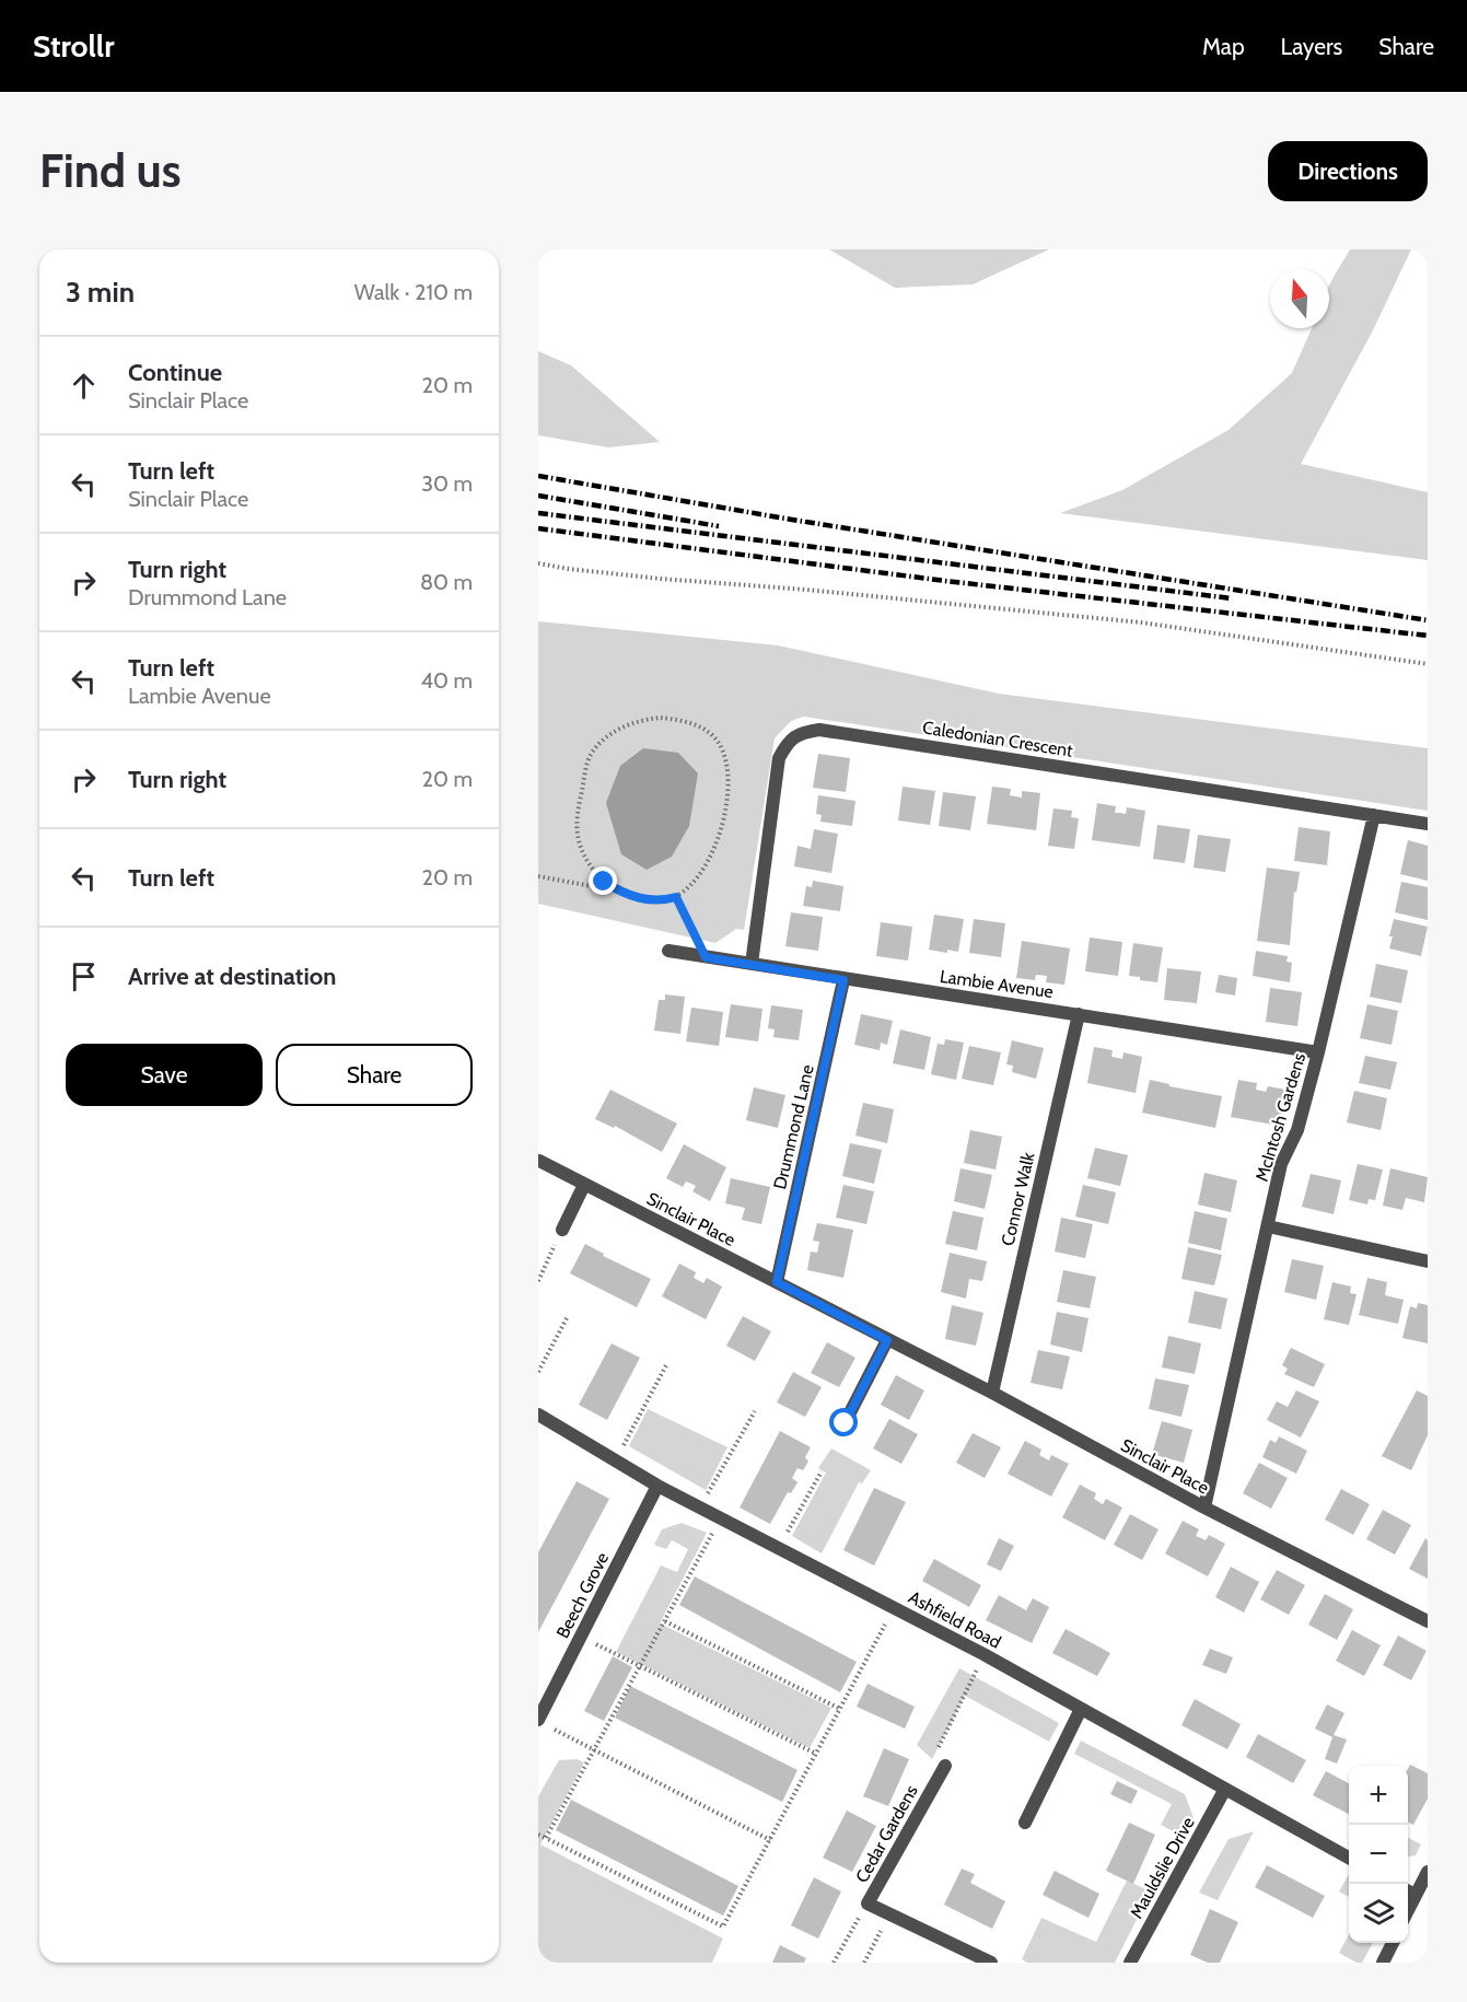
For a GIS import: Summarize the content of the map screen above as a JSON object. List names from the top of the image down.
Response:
{
  "streets": {
    "street": [
      "Caledonian Crescent",
      "Lambie Avenue",
      "McIntosh Gardens",
      "Drummond Lane",
      "Connor Walk",
      "Sinclair Place",
      "Beech Grove",
      "Ashfield Road",
      "Cedar Gardens",
      "Mauldslie Drive"
    ]
  },
  "crossings": [
    ["Caledonian Crescent", "Lambie Avenue"],
    ["Caledonian Crescent", "McIntosh Gardens"],
    ["Lambie Avenue", "McIntosh Gardens"],
    ["Lambie Avenue", "Drummond Lane"],
    ["Lambie Avenue", "Connor Walk"],
    ["McIntosh Gardens", "Sinclair Place"],
    ["Drummond Lane", "Sinclair Place"],
    ["Connor Walk", "Sinclair Place"],
    ["Beech Grove", "Ashfield Road"],
    ["Ashfield Road", "Mauldslie Drive"]
  ],
  "north": "top",
  "page": {
    "header": "Strollr",
    "nav": ["Map", "Layers", "Share"],
    "buttons": [
      "Directions",
      ["Save", "Share"]
    ],
    "title": "Find us",
    "heading": ["3 min", "Walk · 210 m"],
    "list": [
      ["Continue", "Sinclair Place", "20 m"],
      ["Turn left", "Sinclair Place", "30 m"],
      ["Turn right", "Drummond Lane", "80 m"],
      ["Turn left", "Lambie Avenue", "40 m"],
      ["Turn right", "20 m"],
      ["Turn left", "20 m"],
      "Arrive at destination"
    ],
    "map_buttons": ["+", "−"]
  }
}
